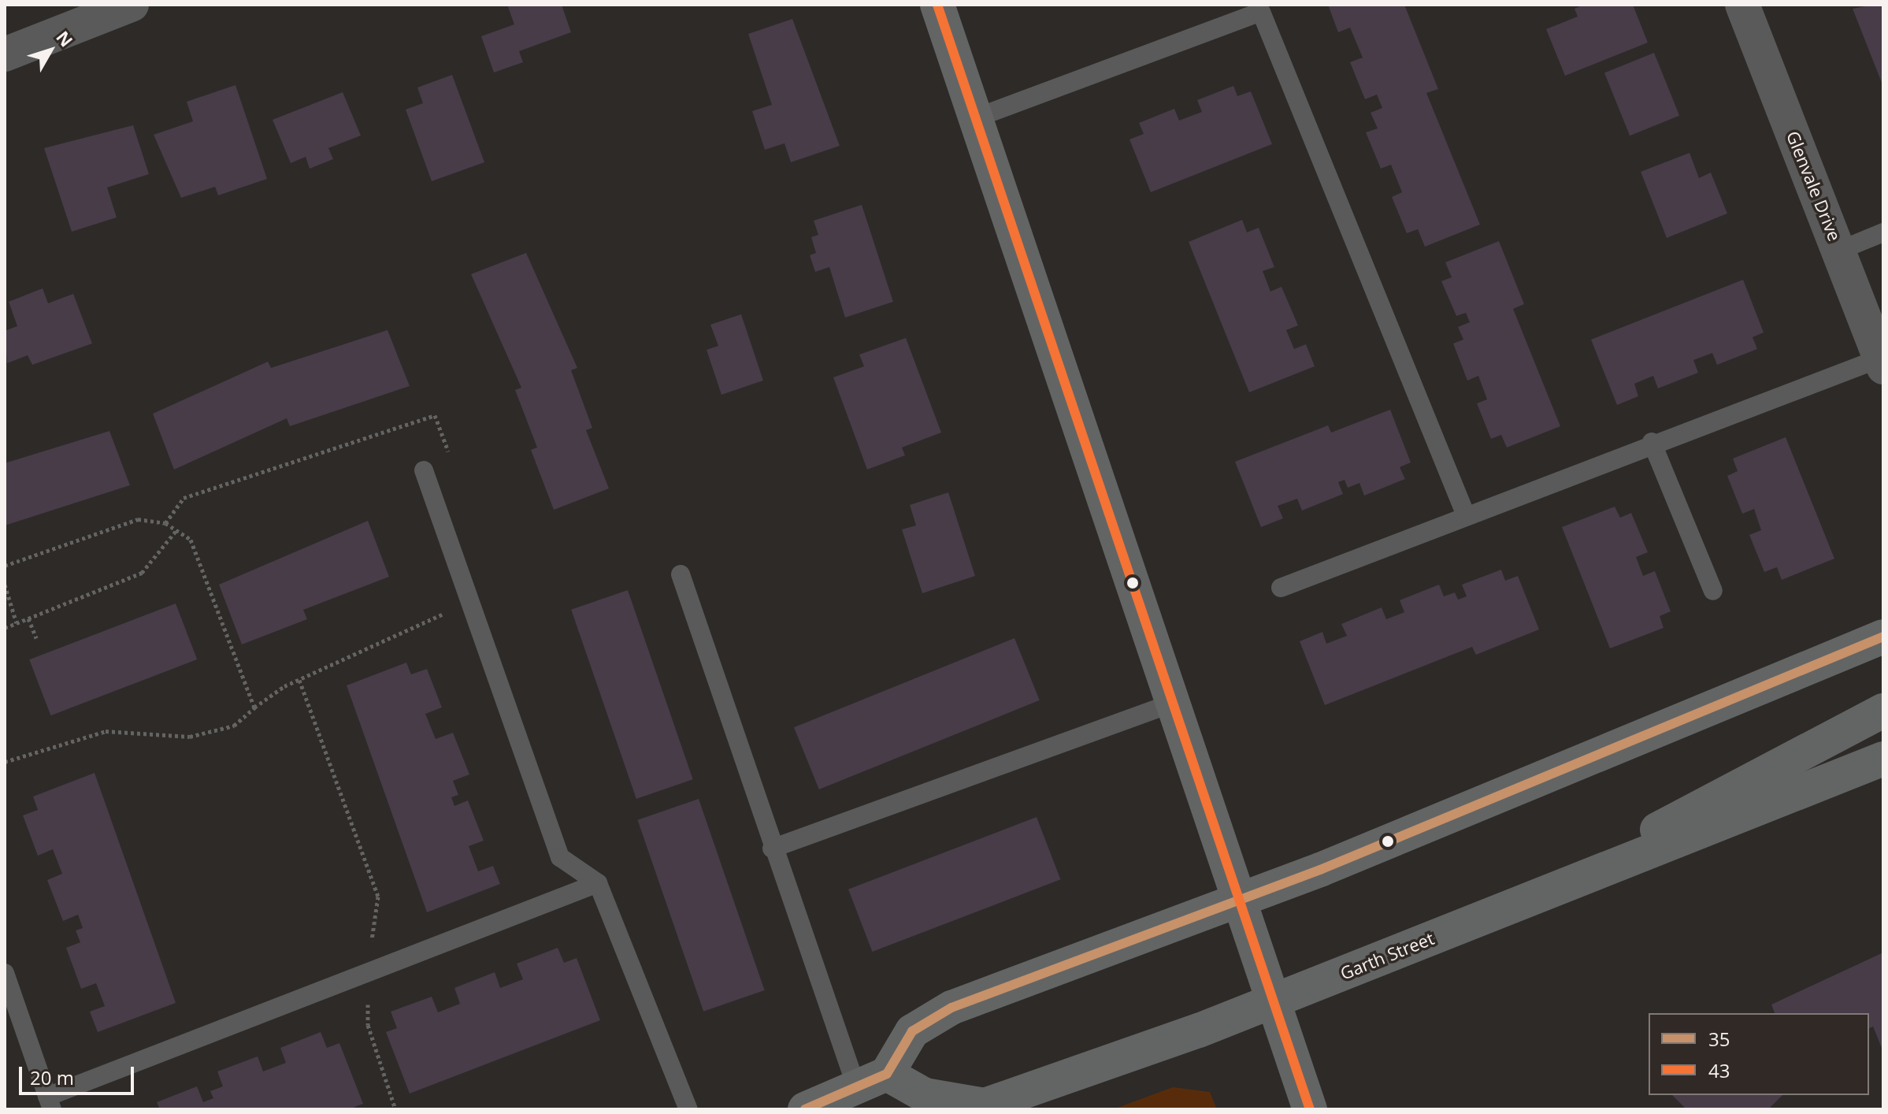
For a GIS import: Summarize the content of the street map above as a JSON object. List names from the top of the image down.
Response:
{
  "streets": {
    "main road": ["Garth Street"],
    "street": ["Glenvale Drive"]
  },
  "lines": ["transit line 43", "transit line 35"],
  "legend": ["35", "43"],
  "scale_bar": "20 m",
  "north": "top right"
}
